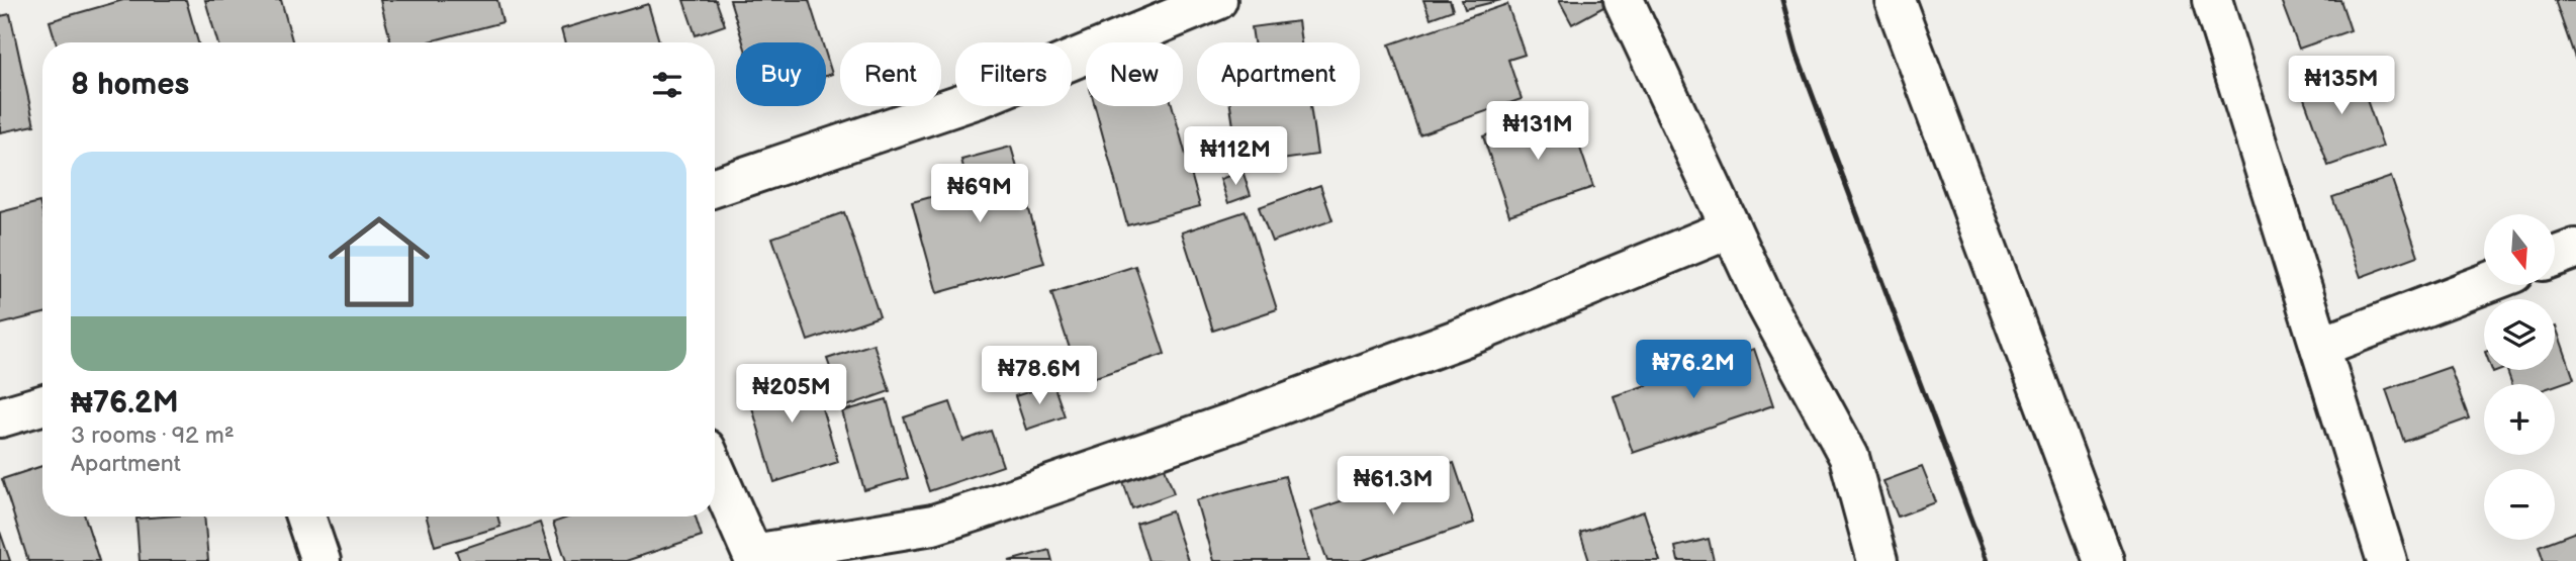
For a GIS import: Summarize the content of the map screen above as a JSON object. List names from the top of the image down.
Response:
{
  "north": "bottom",
  "page": {
    "chip": [
      "Buy",
      "Rent",
      "Filters",
      "New",
      "Apartment"
    ],
    "heading": "8 homes",
    "price": [
      "₦135M",
      "₦131M",
      "₦112M",
      "₦69M",
      "₦76.2M",
      "₦78.6M",
      "₦205M",
      "₦61.3M"
    ],
    "list": [
      {
        "name": "₦76.2M",
        "note": "3 rooms · 92 m² · Apartment"
      }
    ],
    "map_buttons": ["+", "−"]
  }
}
